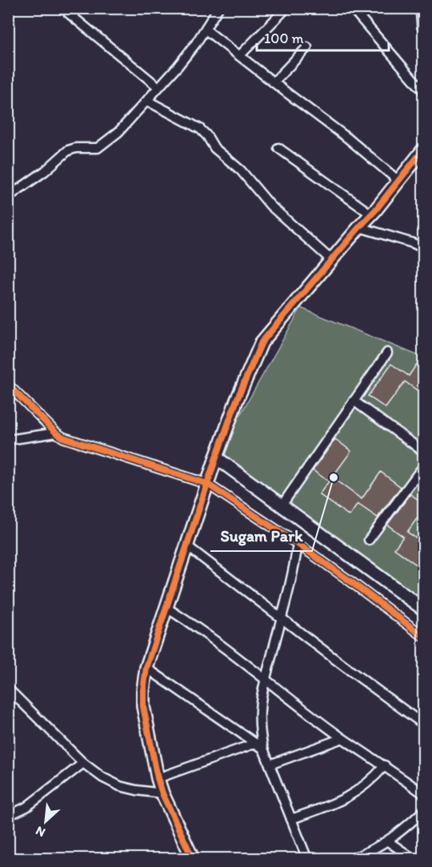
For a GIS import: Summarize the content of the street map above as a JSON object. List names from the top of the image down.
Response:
{
  "places": ["Sugam Park"],
  "scale_bar": "100 m",
  "north": "bottom left"
}
